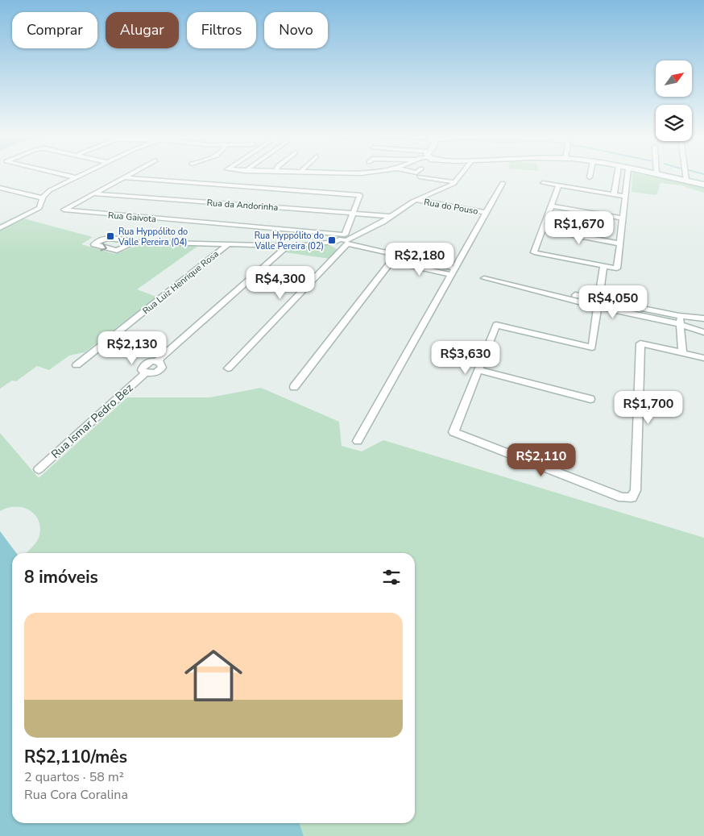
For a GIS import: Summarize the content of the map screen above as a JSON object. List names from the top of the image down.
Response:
{
  "streets": {
    "street": [
      "Rua da Andorinha",
      "Rua do Pouso",
      "Rua Gaivota",
      "Rua Luiz Henrique Rosa",
      "Rua Ismar Pedro Bez"
    ]
  },
  "crossings": [
    ["Rua da Andorinha", "Rua Gaivota"]
  ],
  "places": {
    "transit": ["Rua Hyppólito do Valle Pereira (04)", "Rua Hyppólito do Valle Pereira (02)"]
  },
  "north": "top right",
  "page": {
    "chip": [
      "Comprar",
      "Alugar",
      "Filtros",
      "Novo"
    ],
    "price": [
      "R$1,670",
      "R$2,180",
      "R$4,300",
      "R$4,050",
      "R$2,130",
      "R$3,630",
      "R$1,700",
      "R$2,110"
    ],
    "heading": "8 imóveis",
    "list": [
      {
        "name": "R$2,110/mês",
        "note": "2 quartos · 58 m² · Rua Cora Coralina"
      }
    ]
  }
}
